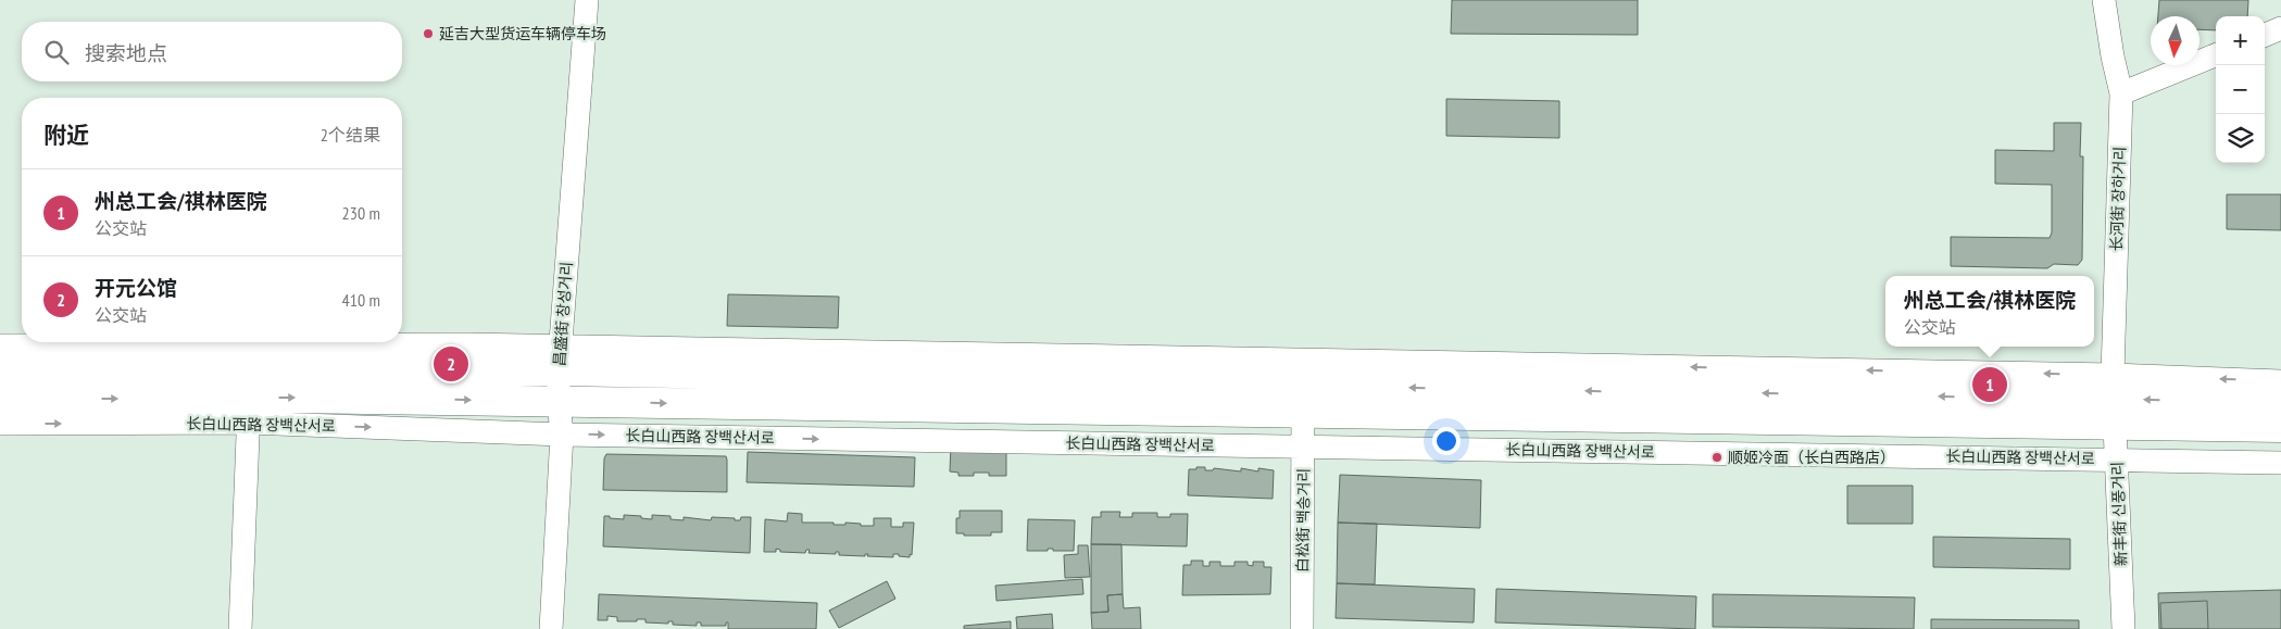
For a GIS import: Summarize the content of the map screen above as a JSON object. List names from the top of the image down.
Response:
{
  "streets": {
    "main road": ["长白山西路 장백산서로"],
    "street": [
      "长河街 장하거리",
      "昌盛街 창성거리",
      "新丰街 신풍거리",
      "白松街 백송거리"
    ]
  },
  "crossings": [
    ["长河街 장하거리", "长白山西路 장백산서로"],
    ["长河街 장하거리", "新丰街 신풍거리"],
    ["昌盛街 창성거리", "长白山西路 장백산서로"],
    ["长白山西路 장백산서로", "新丰街 신풍거리"],
    ["长白山西路 장백산서로", "白松街 백송거리"]
  ],
  "places": ["延吉大型货运车辆停车场", "顺姬冷面（长白西路店）"],
  "north": "bottom",
  "page": {
    "map_buttons": ["+", "−"],
    "search": "搜索地点",
    "heading": ["附近", "2个结果"],
    "list": [
      {
        "mark": "1",
        "name": "州总工会/祺林医院",
        "note": "公交站",
        "value": "230 m"
      },
      {
        "mark": "2",
        "name": "开元公馆",
        "note": "公交站",
        "value": "410 m"
      }
    ],
    "popup": ["州总工会/祺林医院", "公交站"],
    "pins": ["2", "1"]
  }
}
